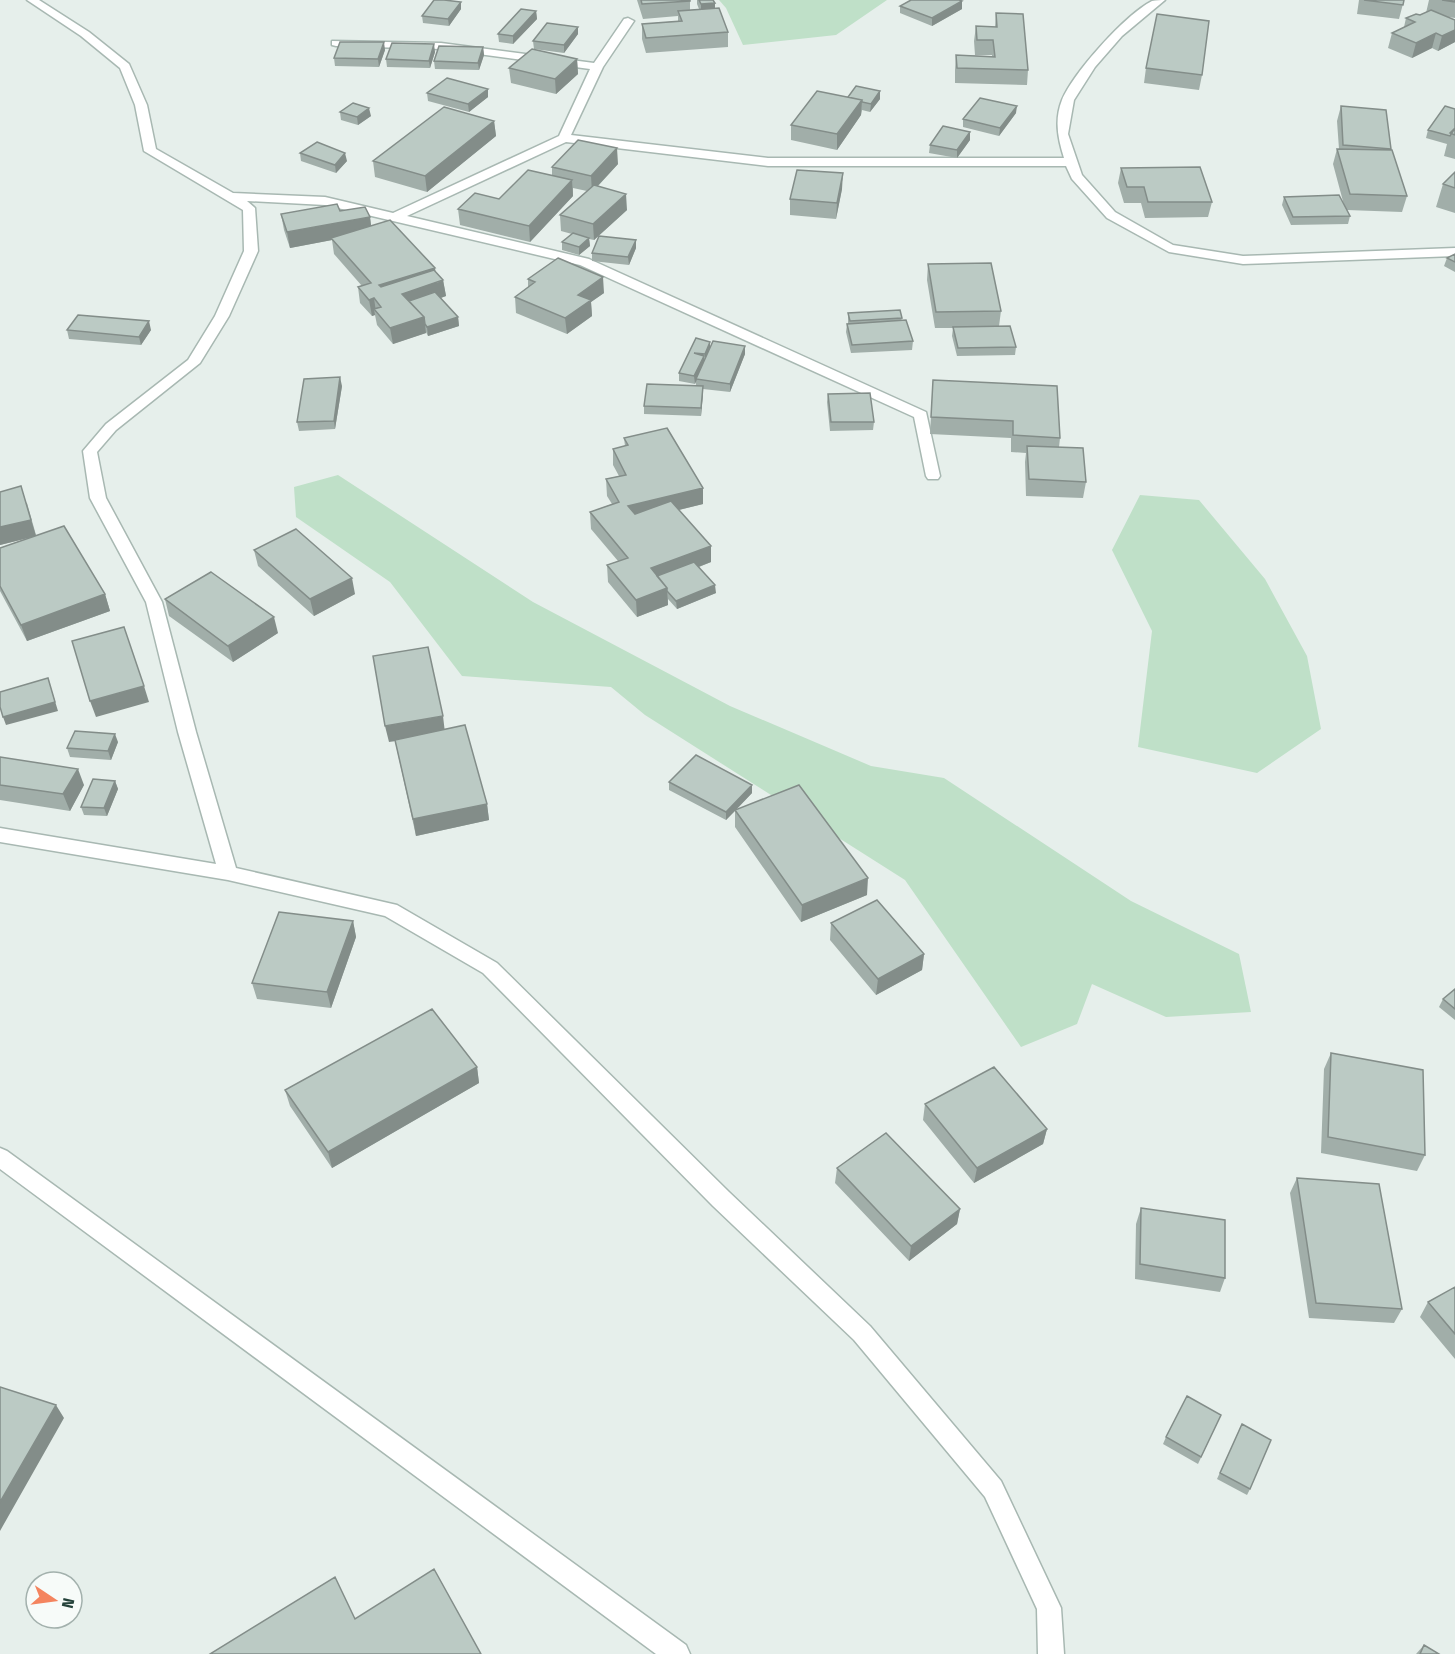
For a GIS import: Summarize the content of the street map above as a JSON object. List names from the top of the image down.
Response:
{
  "north": "right"
}
